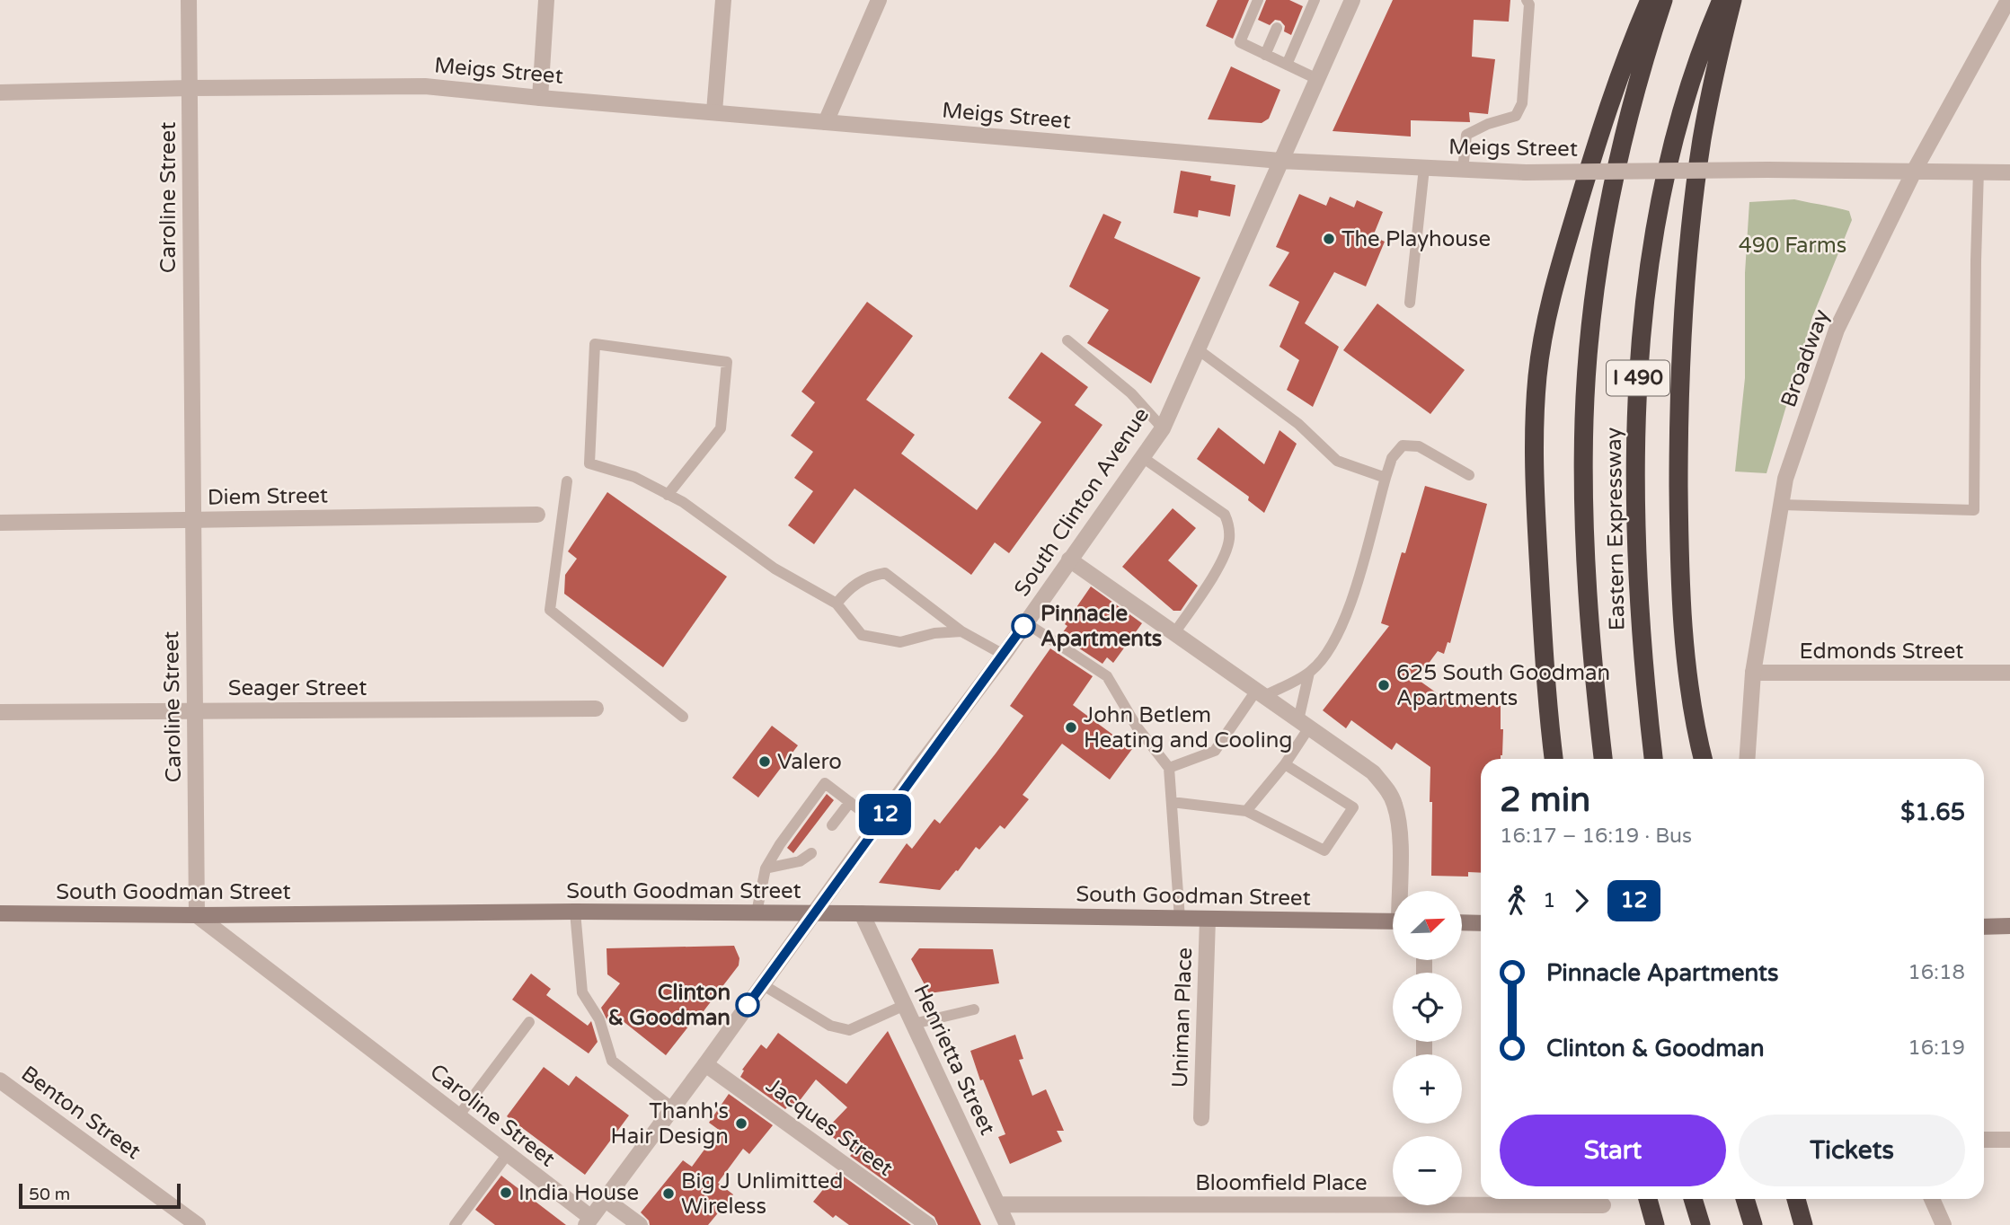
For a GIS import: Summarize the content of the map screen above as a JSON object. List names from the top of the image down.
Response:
{
  "streets": {
    "highway": ["I 490", "Eastern Expressway"],
    "main road": ["South Goodman Street"],
    "street": [
      "Meigs Street",
      "Caroline Street",
      "Broadway",
      "Diem Street",
      "South Clinton Avenue",
      "Edmonds Street",
      "Seager Street",
      "Uniman Place",
      "Henrietta Street",
      "Benton Street",
      "Jacques Street",
      "Bloomfield Place"
    ]
  },
  "crossings": [
    ["Meigs Street", "Caroline Street"],
    ["Meigs Street", "Broadway"],
    ["Meigs Street", "South Clinton Avenue"],
    ["Caroline Street", "Diem Street"],
    ["Caroline Street", "South Clinton Avenue"],
    ["Caroline Street", "Seager Street"],
    ["Caroline Street", "South Goodman Street"],
    ["Broadway", "Edmonds Street"],
    ["South Clinton Avenue", "South Goodman Street"],
    ["South Clinton Avenue", "Jacques Street"],
    ["South Goodman Street", "Uniman Place"],
    ["South Goodman Street", "Henrietta Street"],
    ["Henrietta Street", "Bloomfield Place"]
  ],
  "parks": ["490 Farms"],
  "places": [
    "The Playhouse",
    "Pinnacle Apartments",
    "625 South Goodman Apartments",
    "John Betlem Heating and Cooling",
    "Valero",
    "Clinton & Goodman",
    "Thanh's Hair Design",
    "India House",
    "Big J Unlimitted Wireless"
  ],
  "lines": ["bus line 12"],
  "scale_bar": "50 m",
  "north": "top right",
  "page": {
    "on_map": "12",
    "heading": ["2 min", "16:17 – 16:19 · Bus", "$1.65"],
    "legs": ["1", "12"],
    "map_buttons": ["+", "−"],
    "list": [
      {
        "name": "Pinnacle Apartments",
        "value": "16:18"
      },
      {
        "name": "Clinton & Goodman",
        "value": "16:19"
      }
    ],
    "buttons": ["Start", "Tickets"],
    "scale": "50 m"
  }
}
